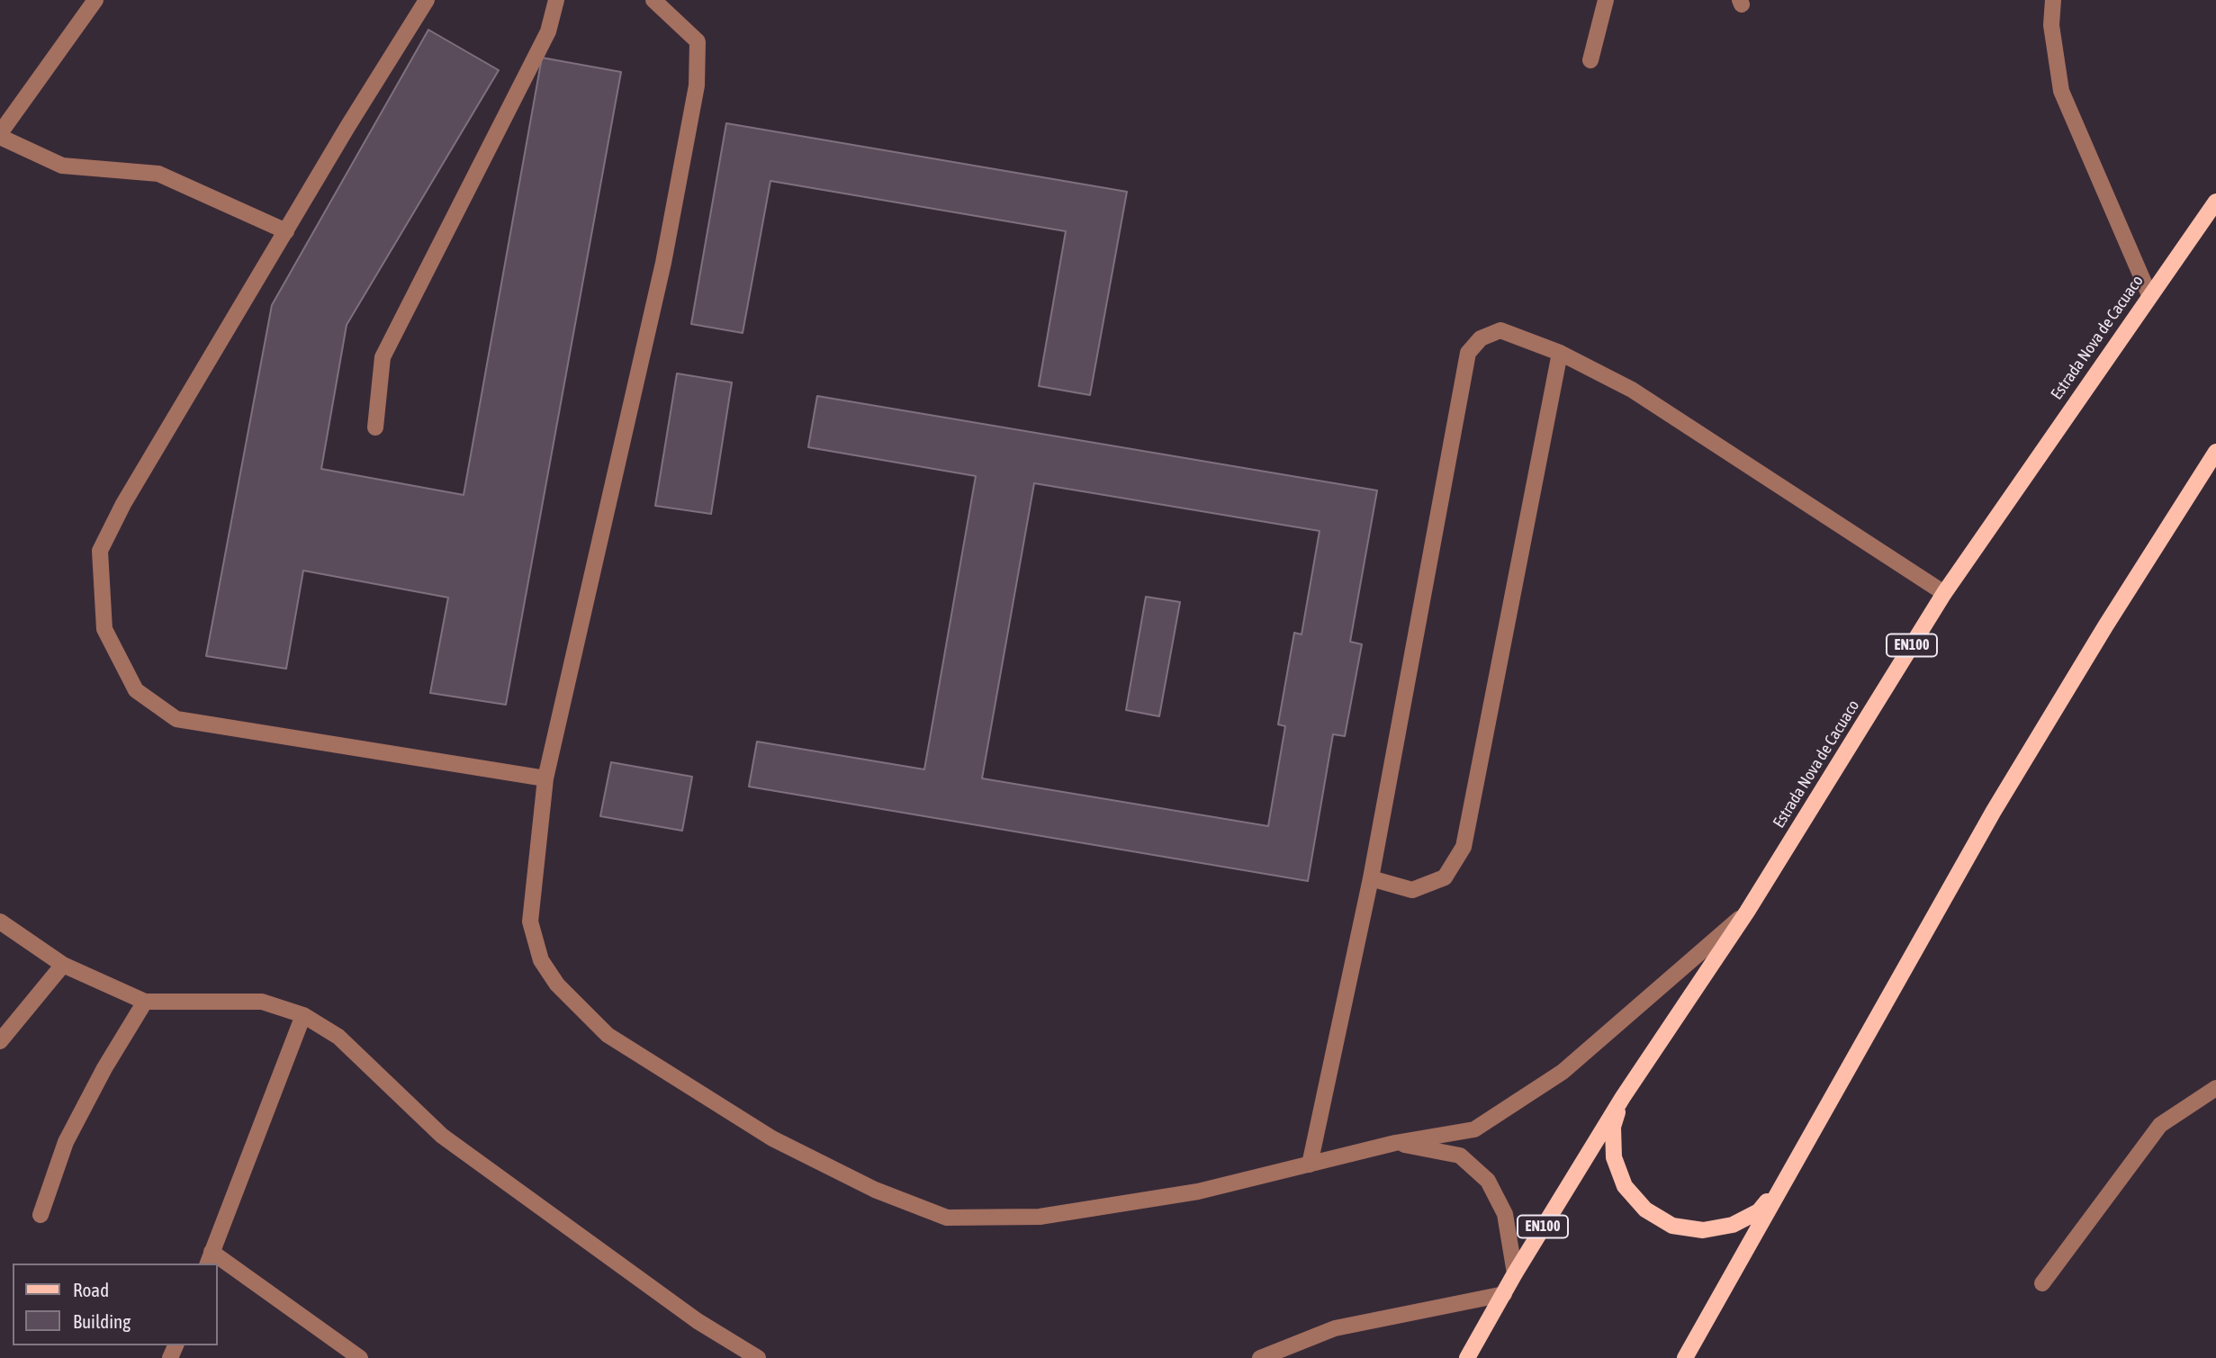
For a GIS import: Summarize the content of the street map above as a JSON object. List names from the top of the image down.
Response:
{
  "streets": {
    "main road": ["Estrada Nova de Cacuaco", "EN100"]
  },
  "legend": ["Road", "Building"]
}
